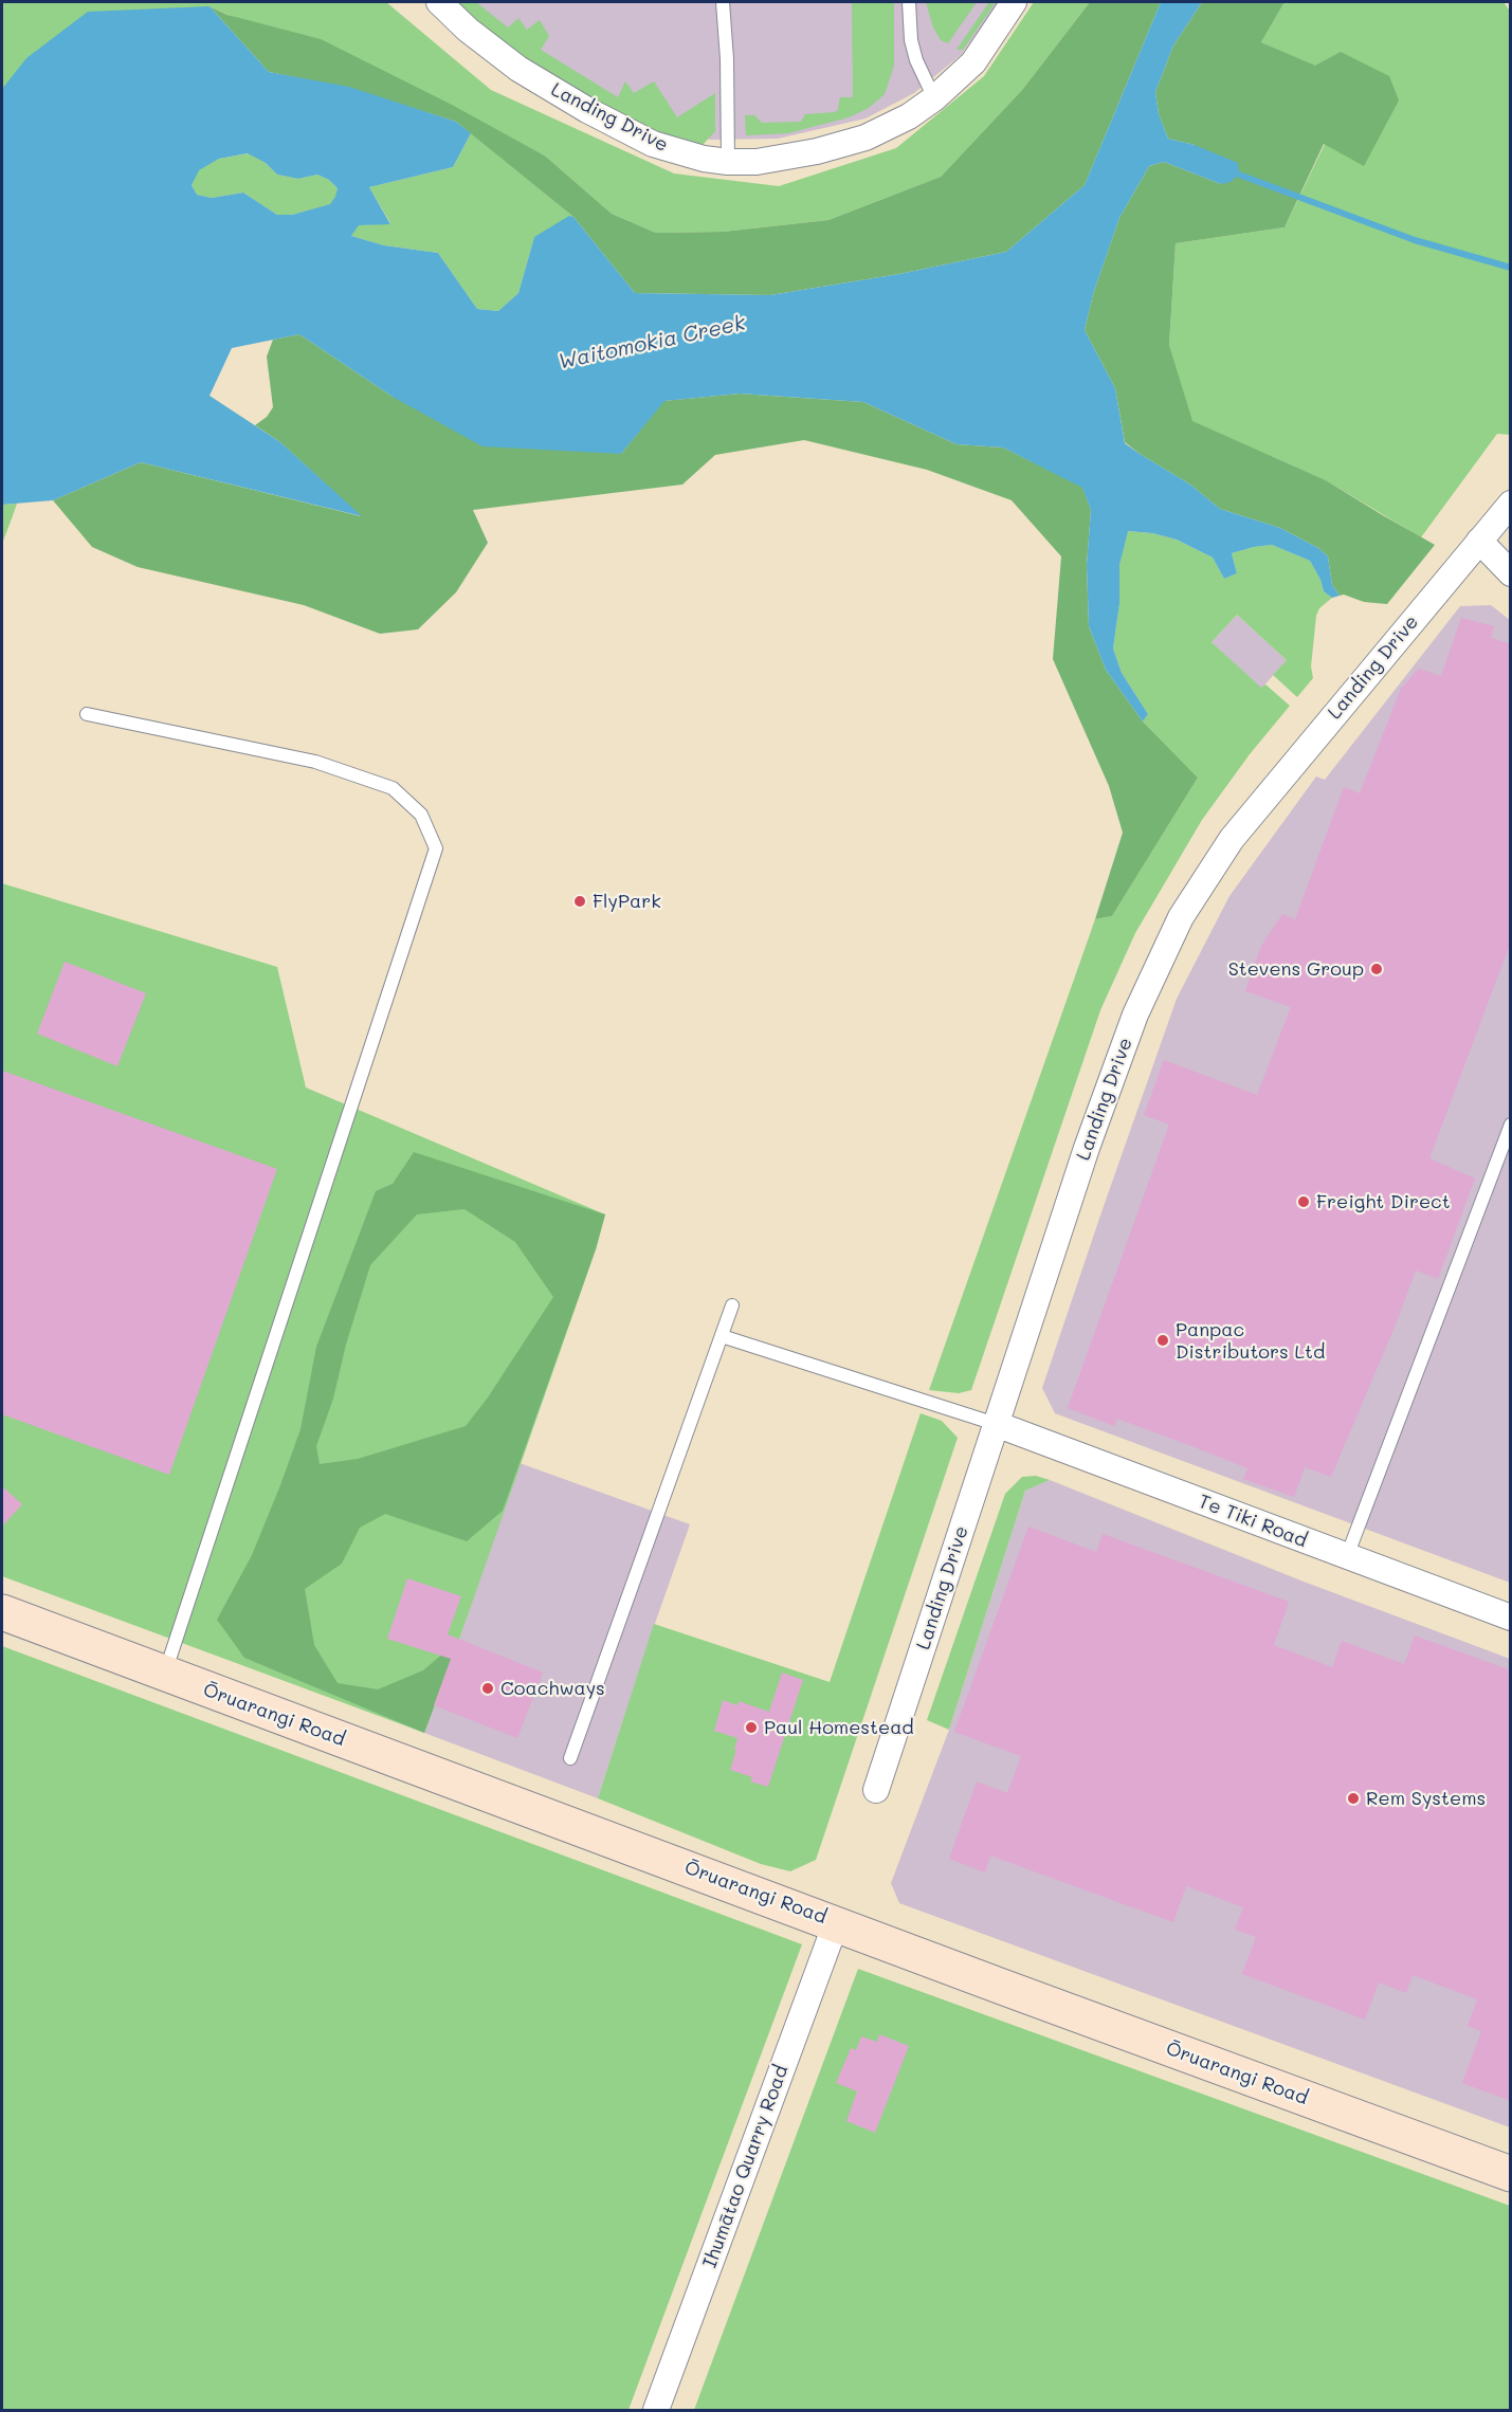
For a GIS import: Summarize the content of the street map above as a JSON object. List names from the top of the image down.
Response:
{
  "streets": {
    "street": [
      "Landing Drive",
      "Te Tiki Road",
      "Ōruarangi Road",
      "Ihumātao Quarry Road"
    ]
  },
  "crossings": [
    ["Landing Drive", "Te Tiki Road"],
    ["Ōruarangi Road", "Ihumātao Quarry Road"]
  ],
  "water": ["Waitomokia Creek"],
  "places": [
    "FlyPark",
    "Stevens Group",
    "Freight Direct",
    "Panpac Distributors Ltd",
    "Coachways",
    "Paul Homestead",
    "Rem Systems"
  ]
}
